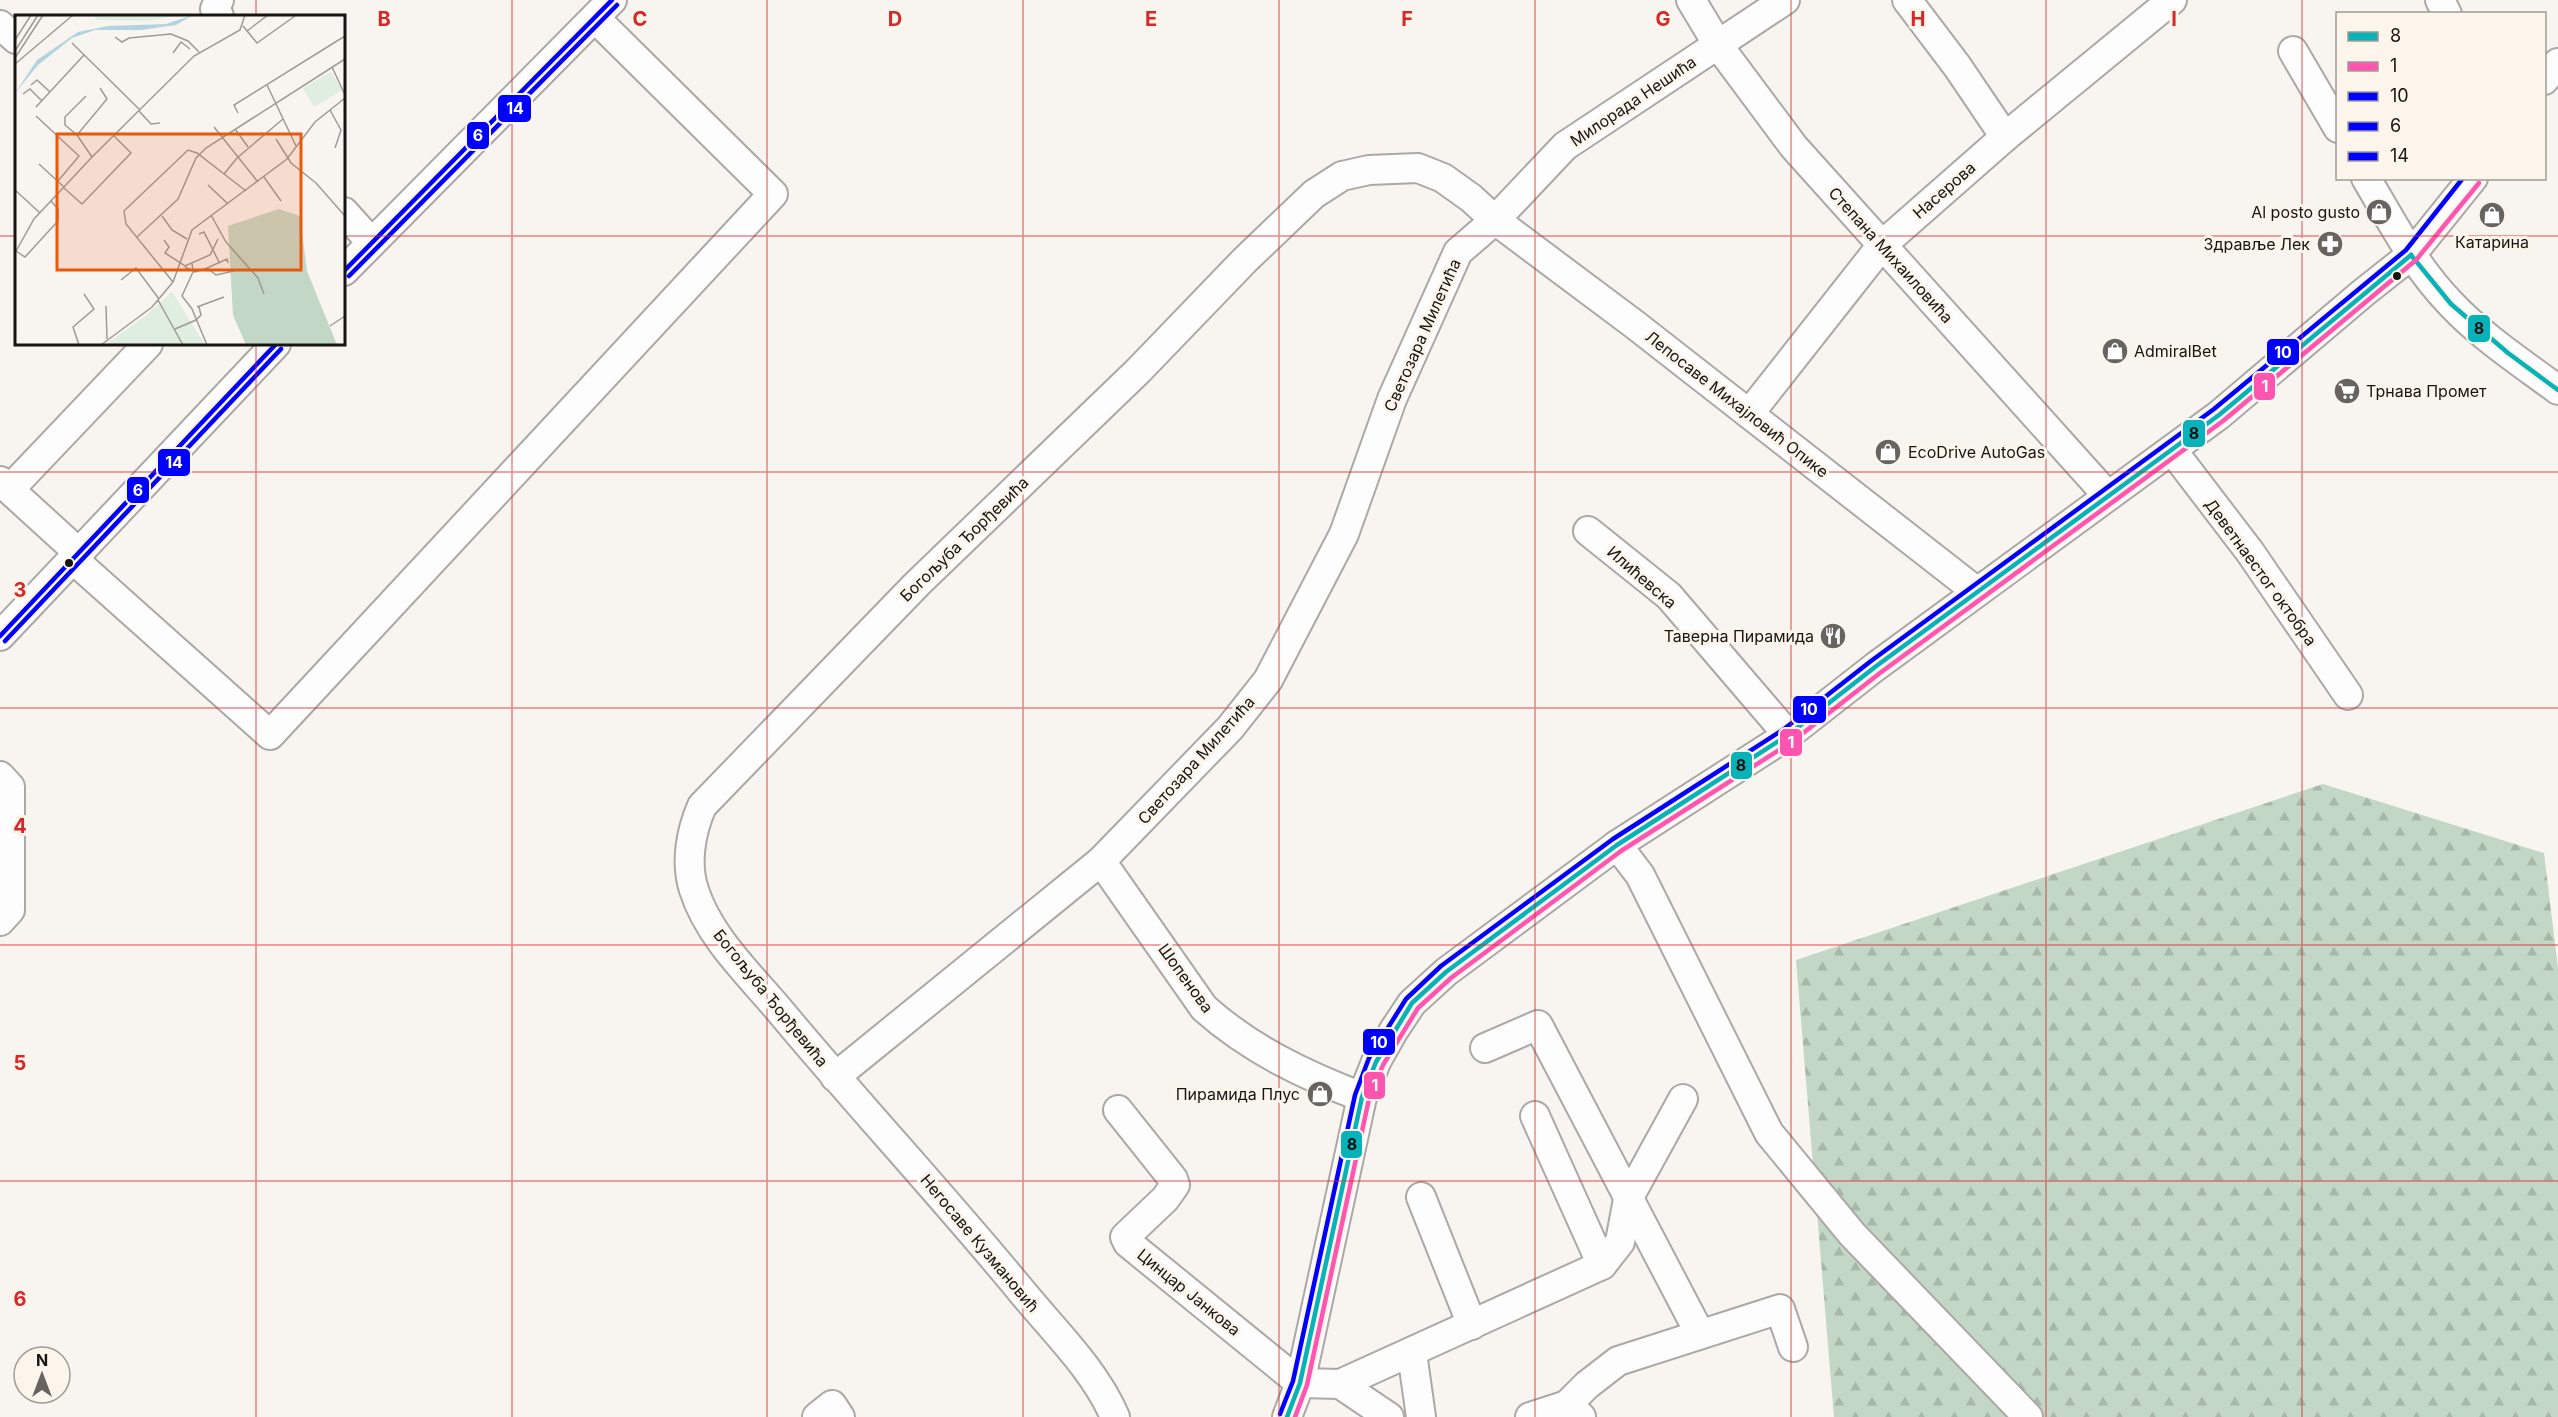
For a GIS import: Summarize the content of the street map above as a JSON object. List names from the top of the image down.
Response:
{
  "streets": {
    "street": [
      "Милорада Нешића",
      "Насерова",
      "Степана Михаиловића",
      "Светозара Милетића",
      "Лепосаве Михајловић Опике",
      "Богољуба Ђорђевића",
      "Деветнаестог октобра",
      "Илићевска",
      "Шопенова",
      "Негосаве Кузмановић",
      "Цинцар Јанкова"
    ]
  },
  "crossings": [
    ["Милорада Нешића", "Степана Михаиловића"],
    ["Милорада Нешића", "Светозара Милетића"],
    ["Милорада Нешића", "Лепосаве Михајловић Опике"],
    ["Милорада Нешића", "Богољуба Ђорђевића"],
    ["Насерова", "Степана Михаиловића"],
    ["Насерова", "Лепосаве Михајловић Опике"],
    ["Светозара Милетића", "Лепосаве Михајловић Опике"],
    ["Светозара Милетића", "Богољуба Ђорђевића"],
    ["Светозара Милетића", "Шопенова"],
    ["Светозара Милетића", "Негосаве Кузмановић"],
    ["Лепосаве Михајловић Опике", "Богољуба Ђорђевића"],
    ["Богољуба Ђорђевића", "Негосаве Кузмановић"]
  ],
  "places": {
    "shop": [
      "Al posto gusto",
      "Катарина",
      "AdmiralBet",
      "EcoDrive AutoGas",
      "Пирамида Плус"
    ],
    "pharmacy": ["Здравље Лек"],
    "supermarket": ["Трнава Промет"],
    "restaurant": ["Таверна Пирамида"]
  },
  "lines": [
    "transit line 6",
    "transit line 14",
    "transit line 10",
    "transit line 1",
    "transit line 8"
  ],
  "legend": [
    "8",
    "1",
    "10",
    "6",
    "14"
  ],
  "north": "top",
  "grid": {
    "columns": [
      "B",
      "C",
      "D",
      "E",
      "F",
      "G",
      "H",
      "I"
    ],
    "rows": [
      "3",
      "4",
      "5",
      "6"
    ]
  }
}
